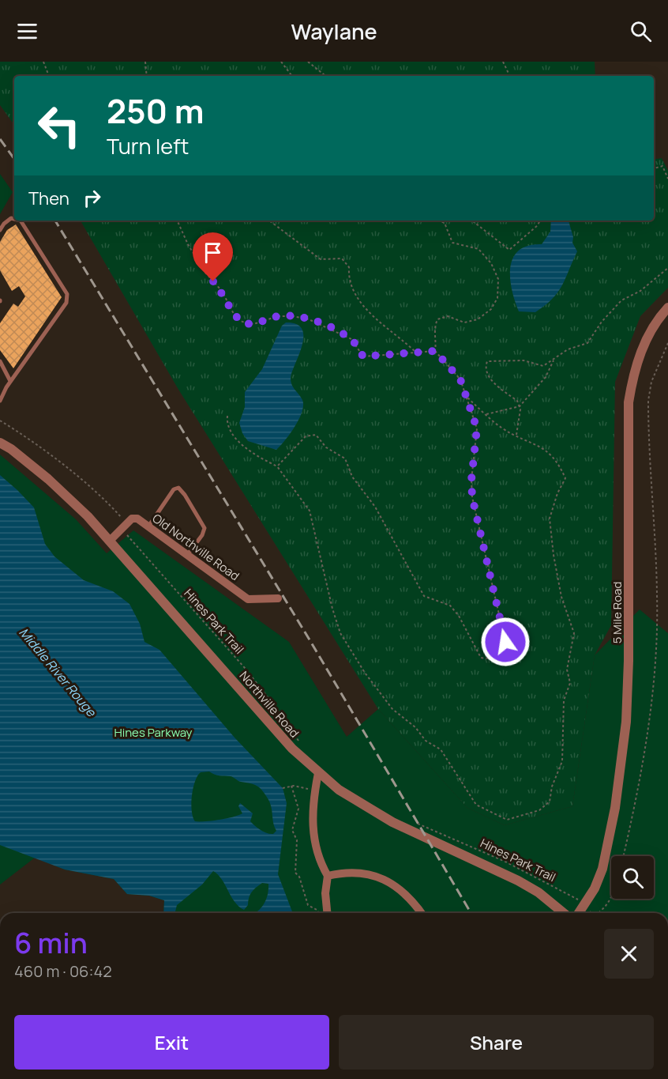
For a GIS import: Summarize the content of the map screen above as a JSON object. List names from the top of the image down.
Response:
{
  "streets": {
    "street": ["Old Northville Road", "5 Mile Road", "Northville Road"],
    "path": ["Hines Park Trail"]
  },
  "crossings": [
    ["Old Northville Road", "Hines Park Trail"],
    ["Old Northville Road", "Northville Road"],
    ["5 Mile Road", "Hines Park Trail"]
  ],
  "water": ["Middle River Rouge"],
  "parks": ["Hines Parkway"],
  "page": {
    "header": "Waylane",
    "turn": ["250 m", "Turn left"],
    "then": "Then",
    "heading": ["6 min", "460 m · 06:42"],
    "buttons": ["Exit", "Share"]
  }
}
